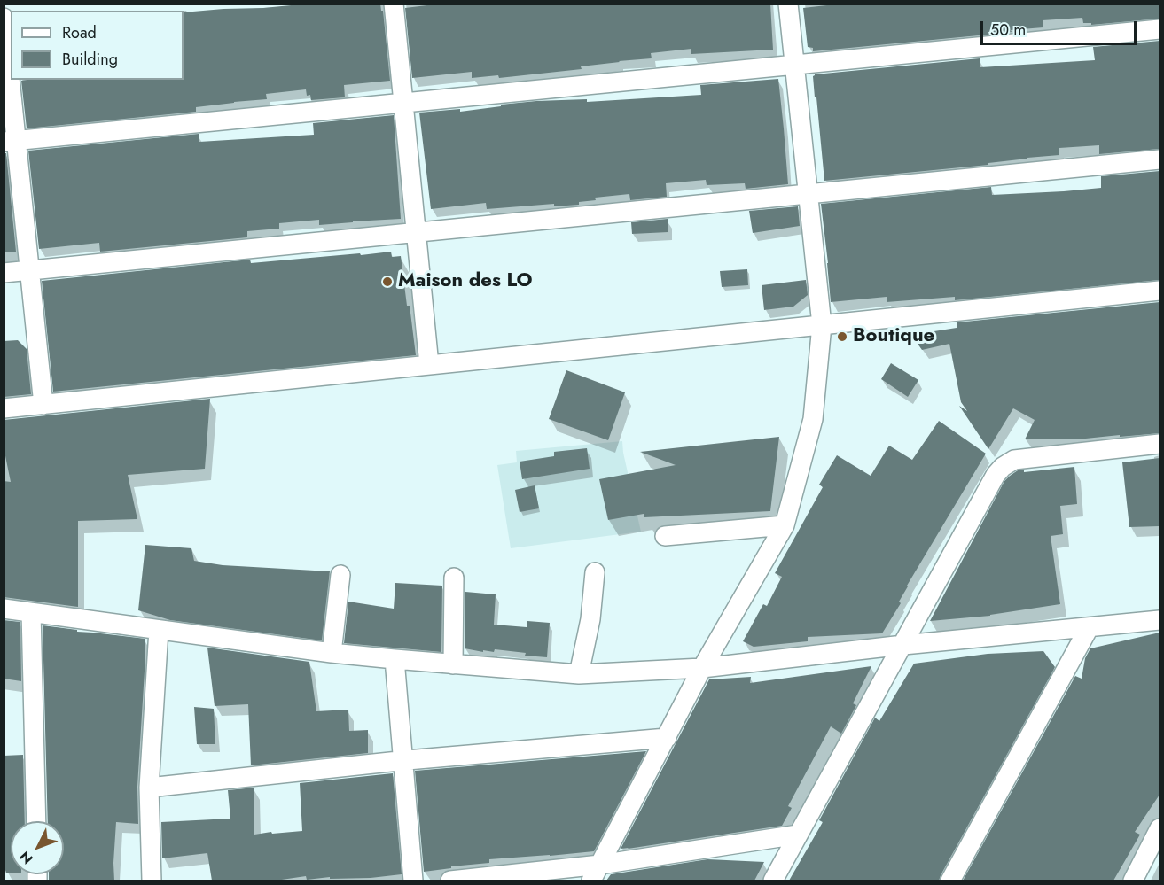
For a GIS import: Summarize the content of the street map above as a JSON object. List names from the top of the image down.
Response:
{
  "places": ["Maison des LO", "Boutique"],
  "legend": ["Road", "Building"],
  "scale_bar": "50 m",
  "north": "bottom left"
}
